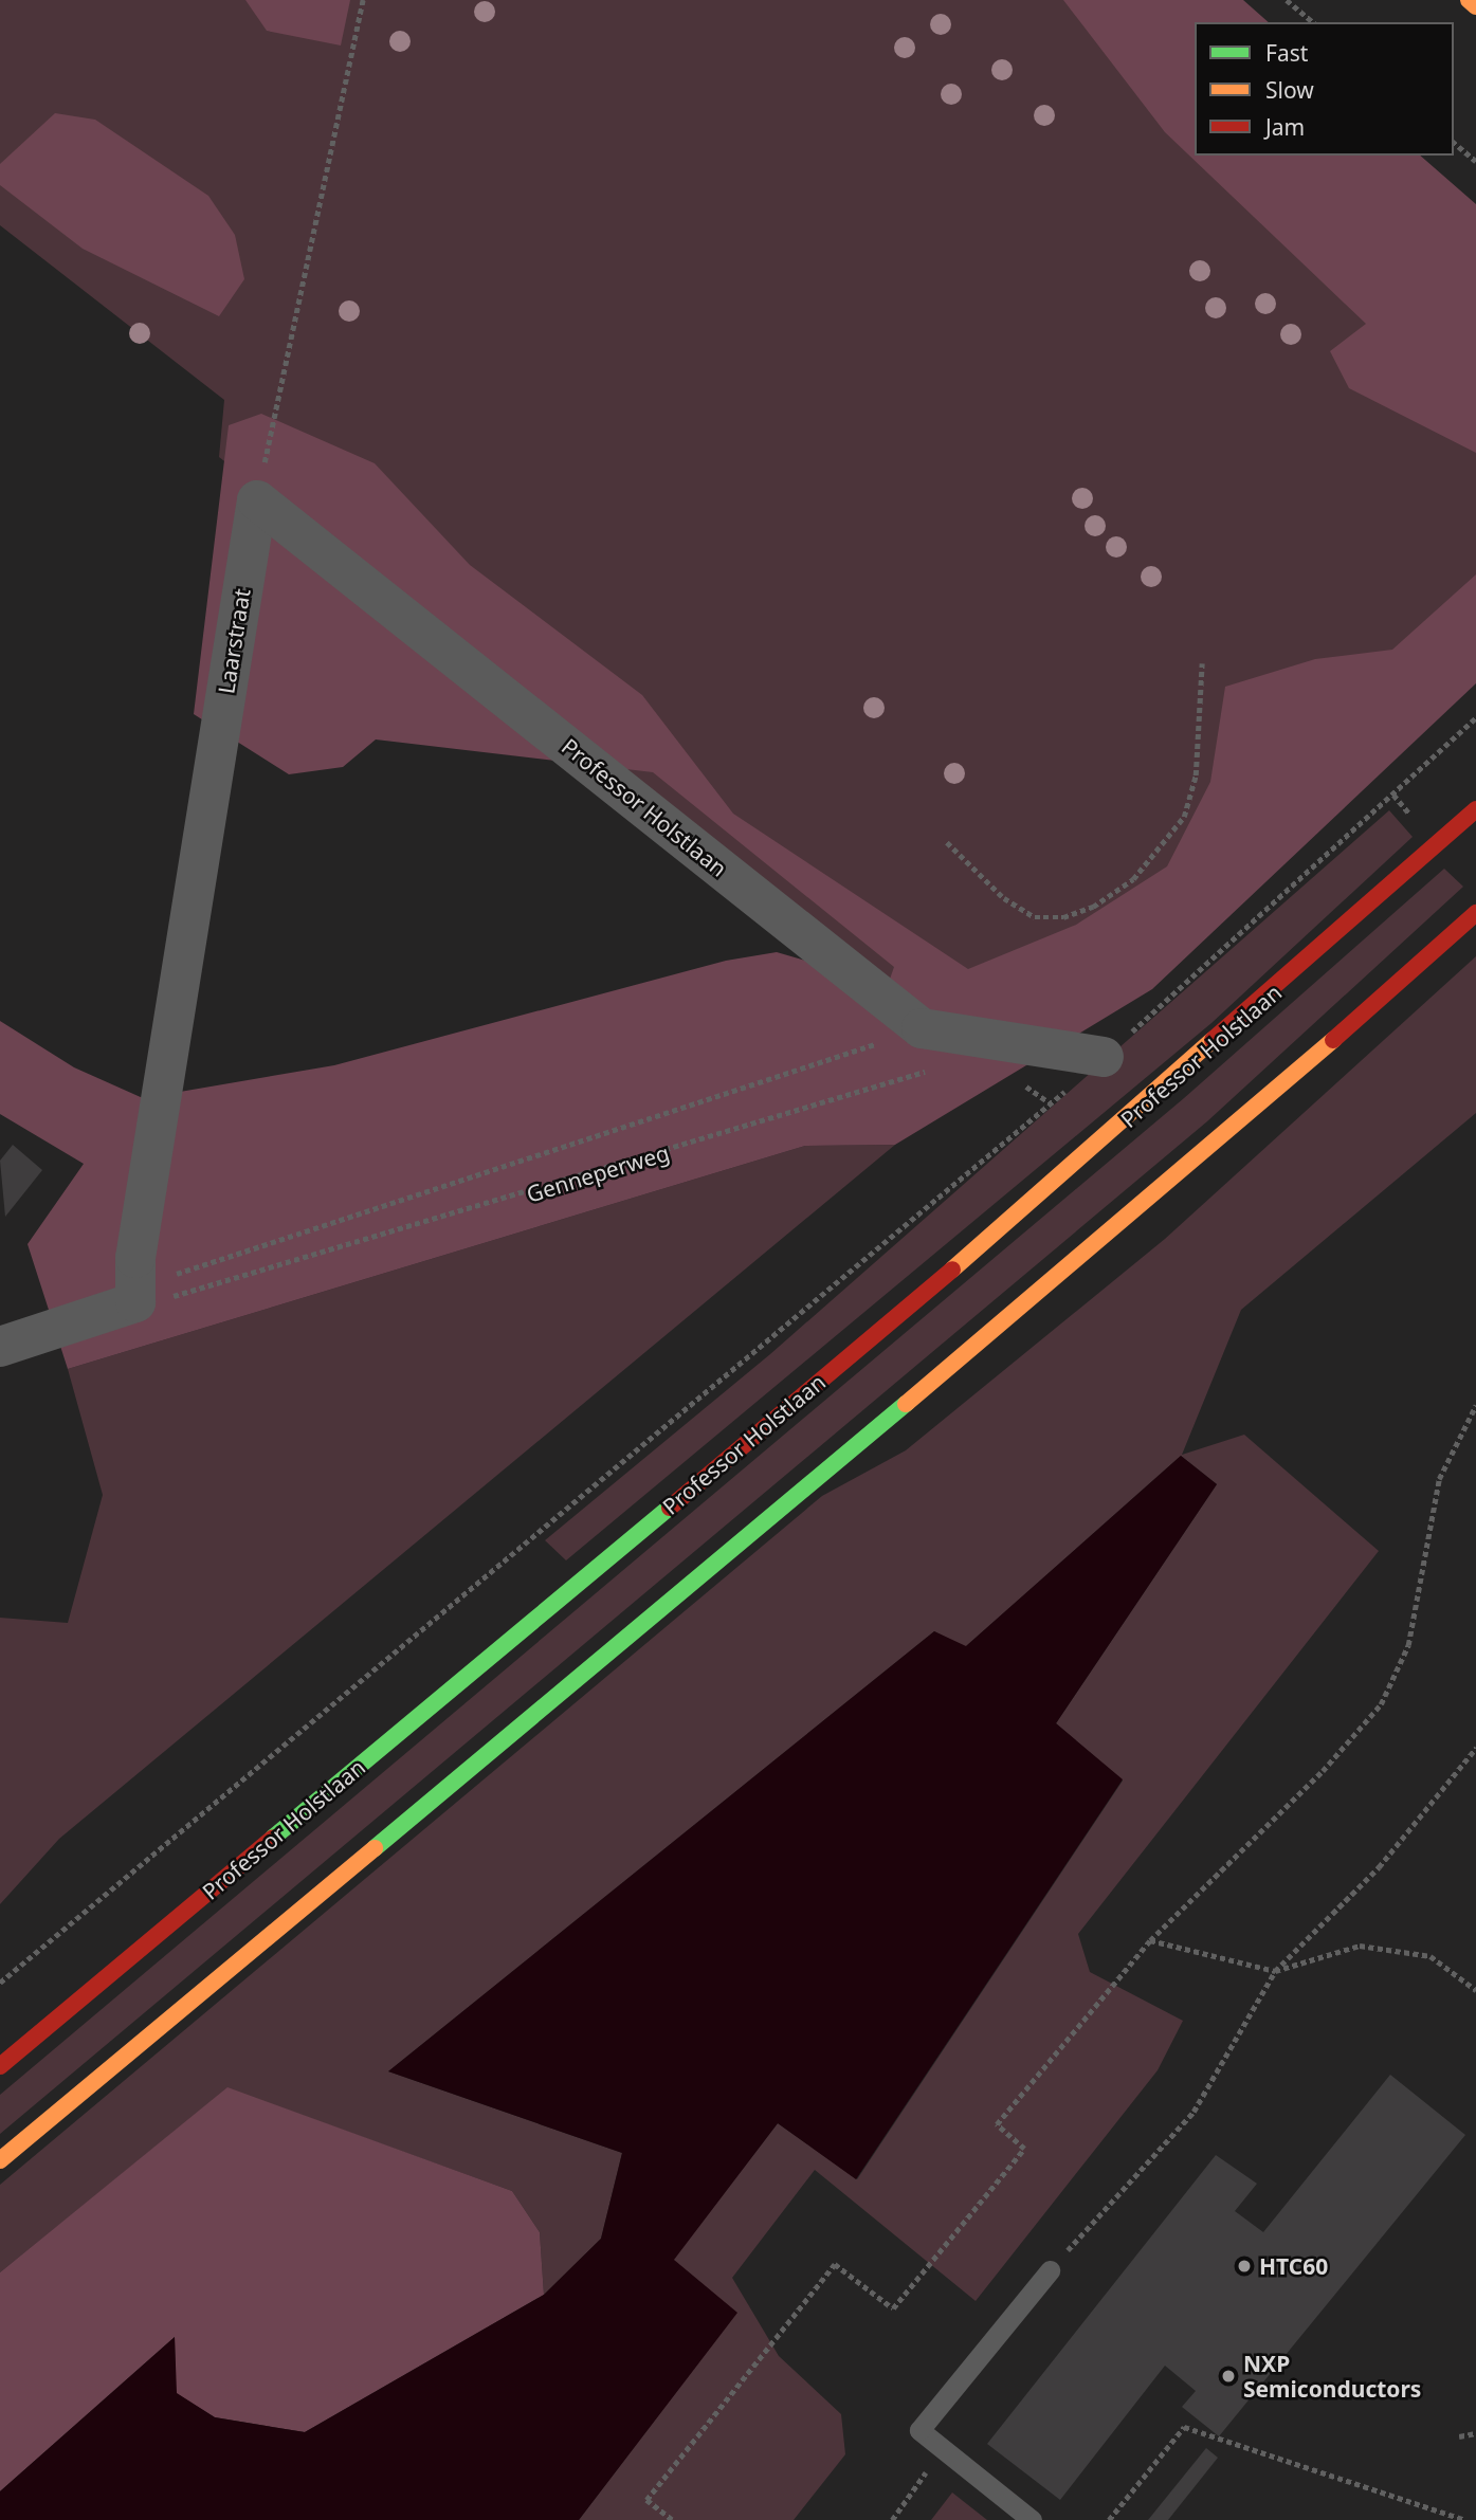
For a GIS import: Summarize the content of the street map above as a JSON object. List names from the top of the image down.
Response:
{
  "streets": {
    "main road": ["Professor Holstlaan"],
    "street": ["Laarstraat"],
    "path": ["Genneperweg"]
  },
  "crossings": [
    ["Laarstraat", "Professor Holstlaan"],
    ["Laarstraat", "Genneperweg"]
  ],
  "places": ["HTC60", "NXP Semiconductors"],
  "legend": ["Fast", "Slow", "Jam"]
}
